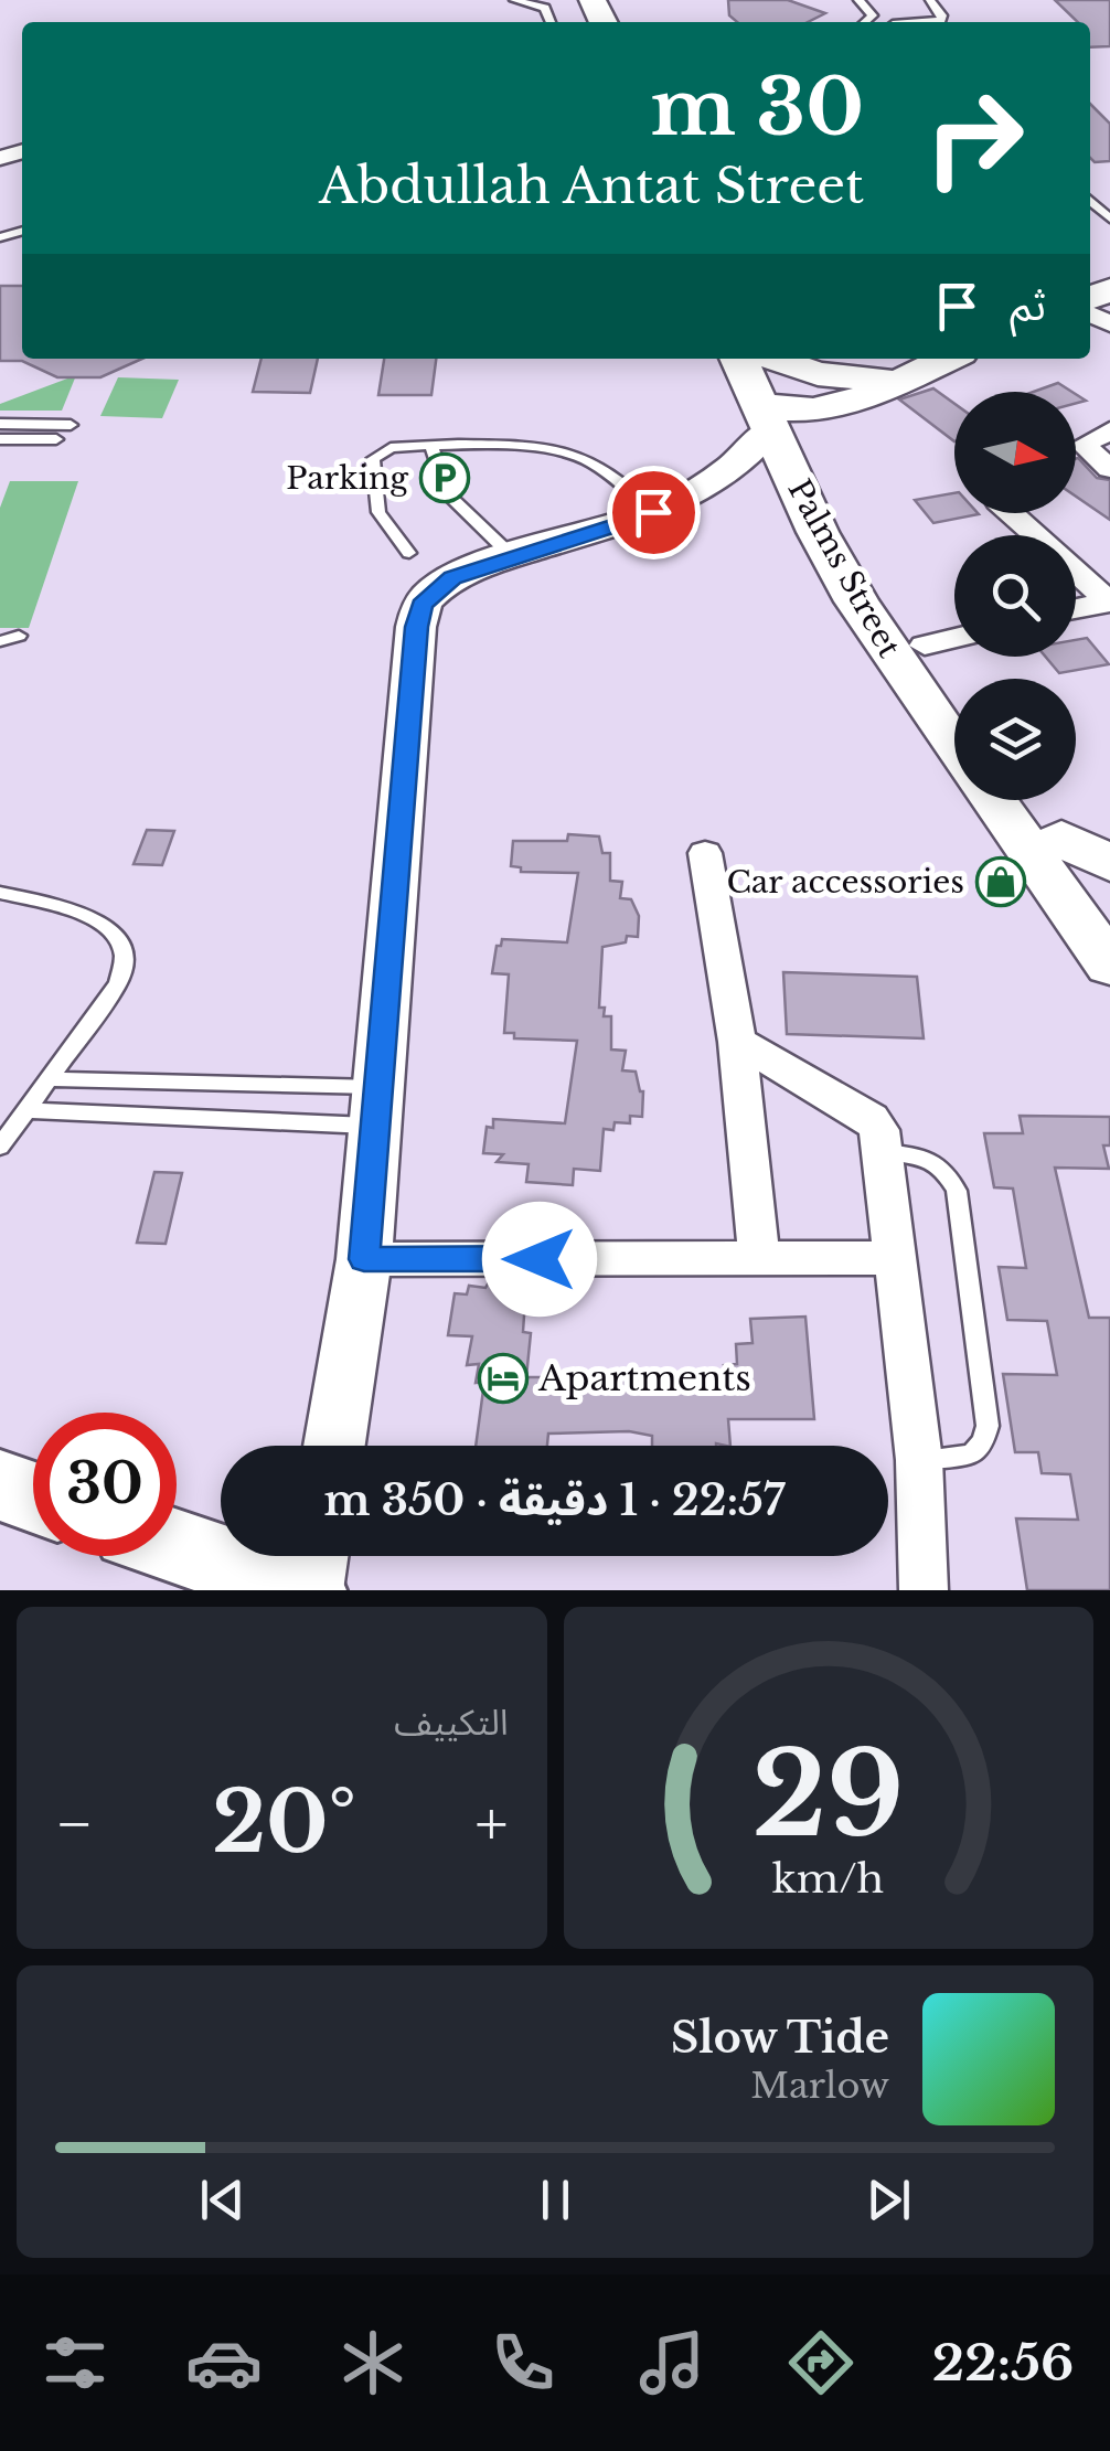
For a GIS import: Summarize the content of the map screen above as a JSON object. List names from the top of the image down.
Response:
{
  "streets": {
    "main road": ["Palms Street"]
  },
  "places": {
    "parking": ["Parking"],
    "shop": ["Car accessories"],
    "hotel": ["Apartments"]
  },
  "north": "right",
  "page": {
    "turn": ["30 m", "Abdullah Antat Street"],
    "then": "ثم",
    "limit": "30",
    "trip": "22:57 · 1 دقيقة · 350 m",
    "tile": "التكييف",
    "heat": ["−", "20°", "+"],
    "song": ["Slow Tide", "Marlow"],
    "tabs": "22:56",
    "gauge": ["29", "km/h"]
  }
}
